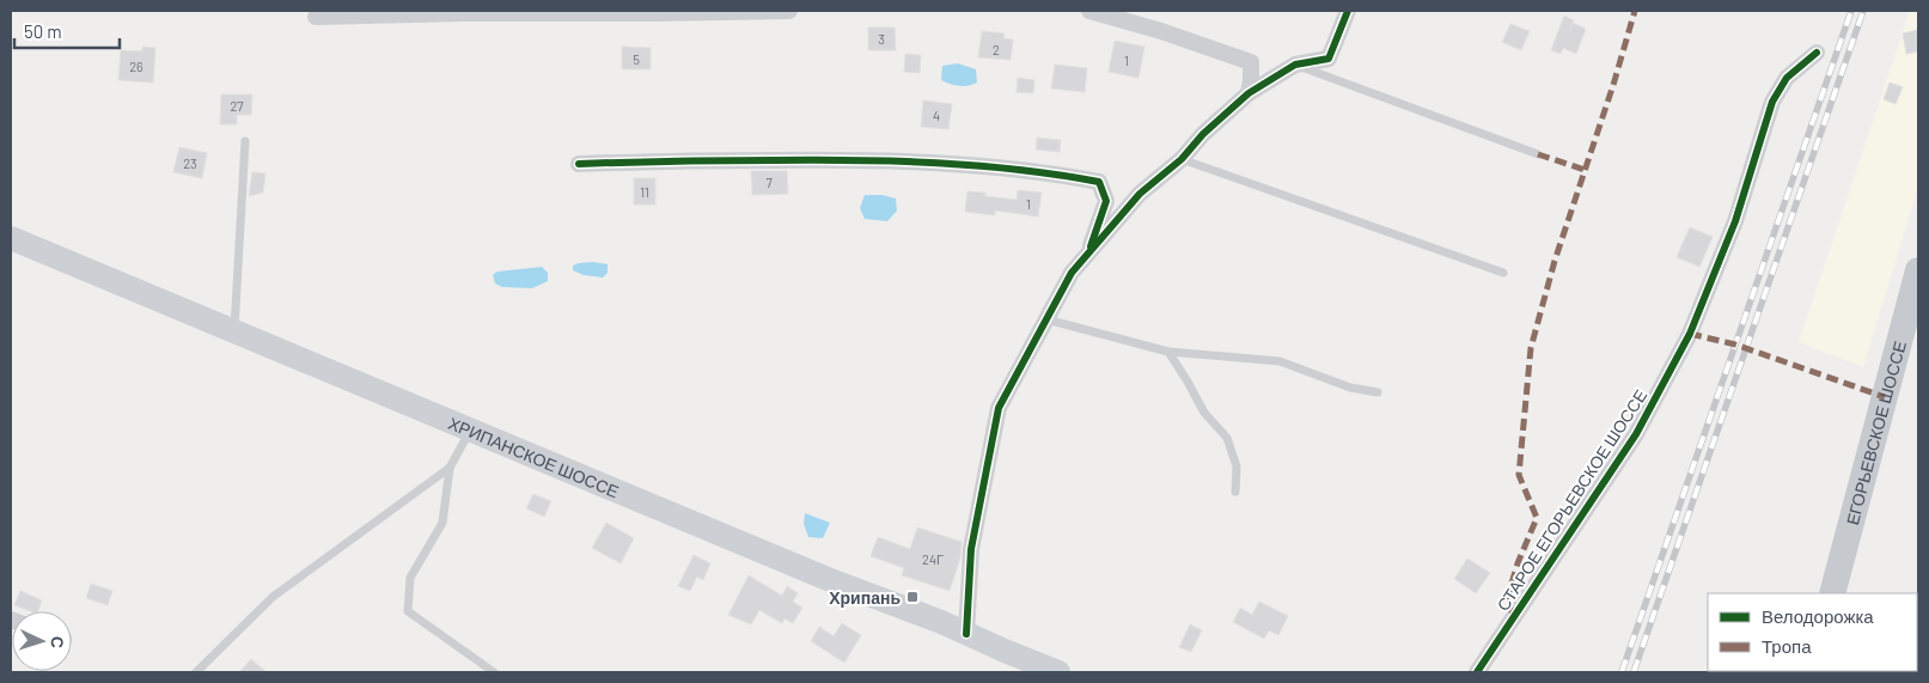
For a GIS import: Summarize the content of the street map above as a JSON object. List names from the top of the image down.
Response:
{
  "streets": {
    "main road": ["ЕГОРЬЕВСКОЕ ШОССЕ", "ХРИПАНСКОЕ ШОССЕ"],
    "street": ["СТАРОЕ ЕГОРЬЕВСКОЕ ШОССЕ"]
  },
  "places": {
    "transit": ["Хрипань"]
  },
  "house_numbers": [
    "3",
    "2",
    "5",
    "1",
    "26",
    "27",
    "4",
    "23",
    "7",
    "11",
    "1",
    "24Г"
  ],
  "legend": ["Велодорожка", "Тропа"],
  "scale_bar": "50 m",
  "north": "right"
}
